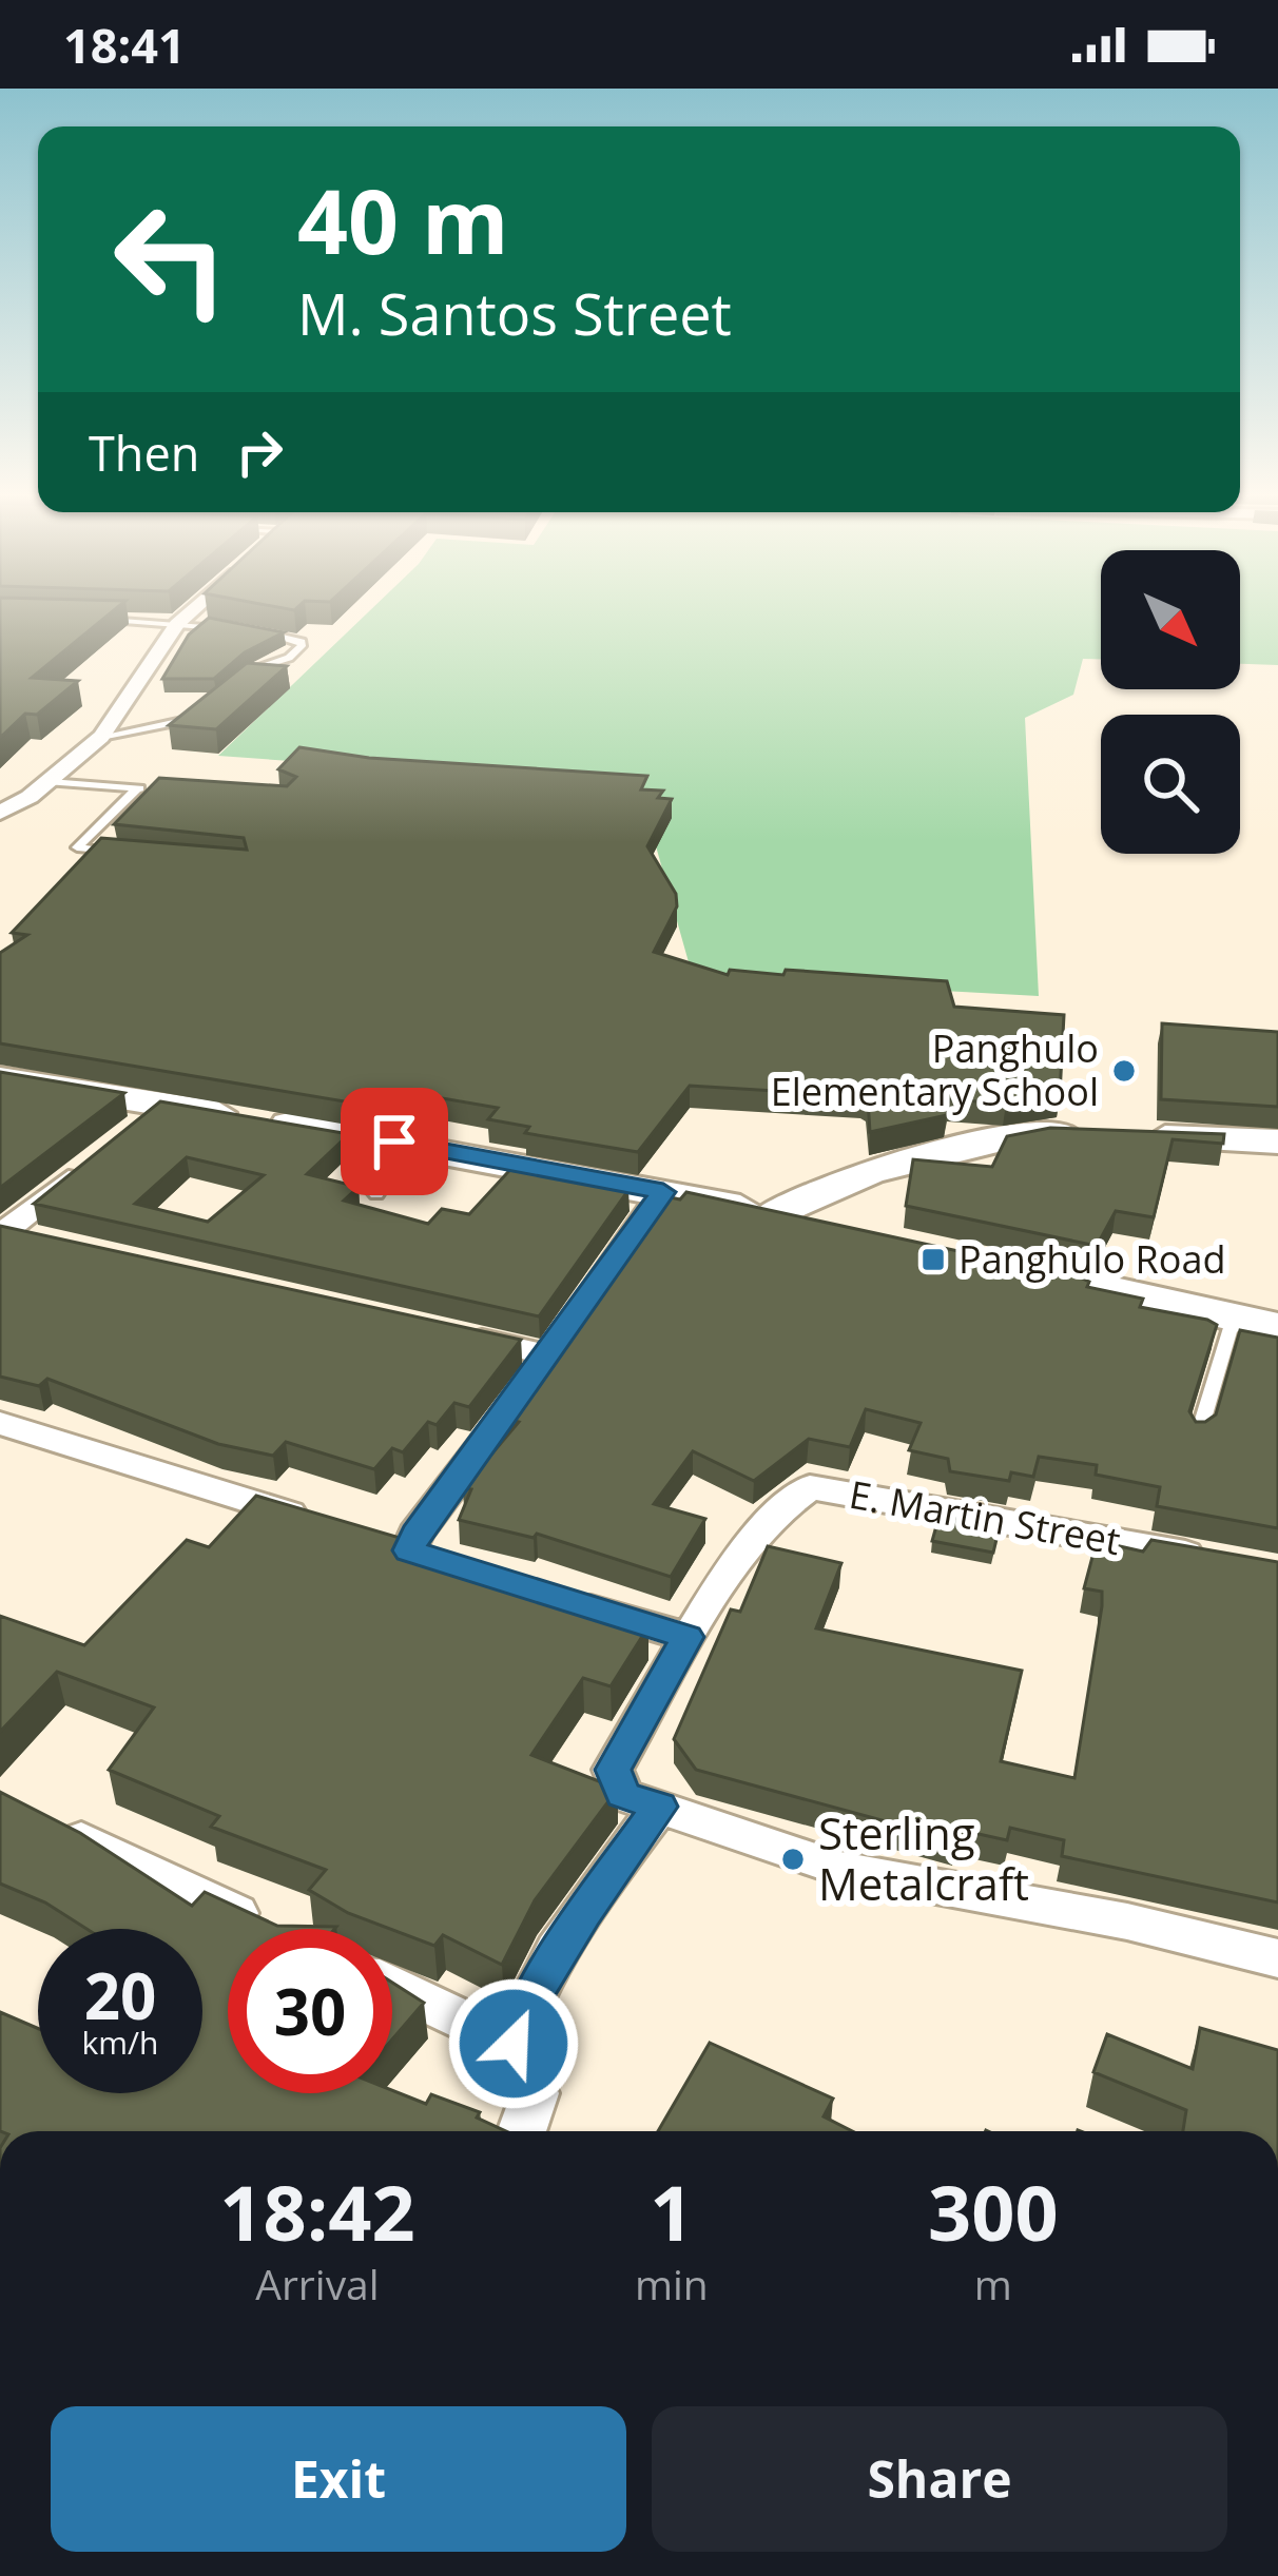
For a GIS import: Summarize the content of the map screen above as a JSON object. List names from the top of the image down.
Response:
{
  "streets": {
    "street": ["E. Martin Street"]
  },
  "places": {
    "other": ["Panghulo Elementary School", "Sterling Metalcraft"],
    "transit": ["Panghulo Road"]
  },
  "north": "bottom right",
  "page": {
    "status": "18:41",
    "turn": ["40 m", "M. Santos Street"],
    "then": "Then",
    "speed": "20 km/h",
    "limit": "30",
    "eta": [
      "18:42",
      "Arrival",
      "1",
      "min",
      "300",
      "m"
    ],
    "buttons": ["Exit", "Share"]
  }
}
